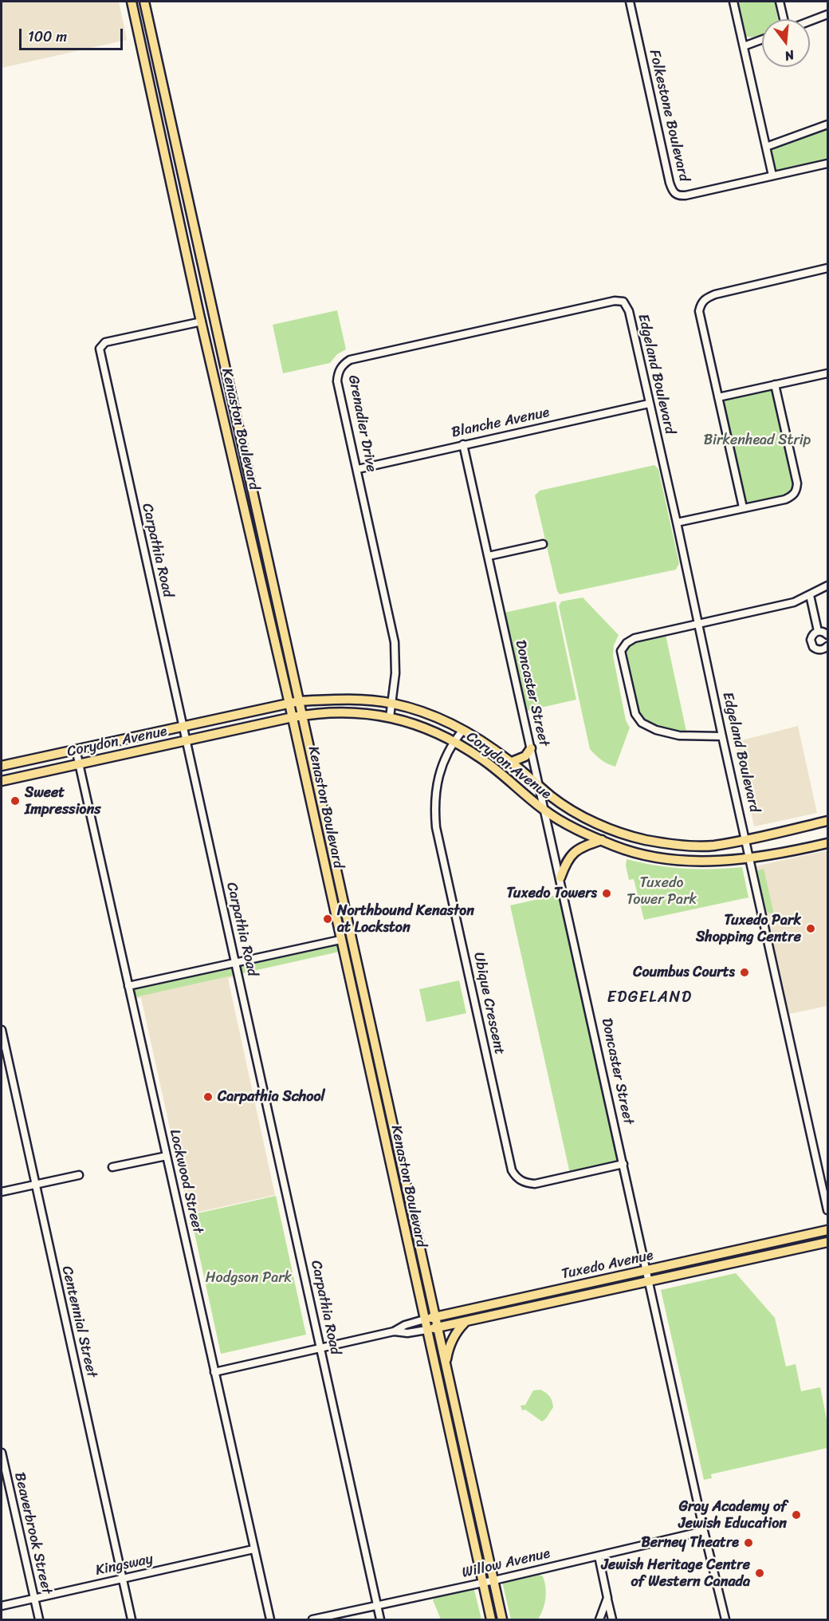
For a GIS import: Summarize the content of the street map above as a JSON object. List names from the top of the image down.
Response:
{
  "streets": {
    "main road": ["Kenaston Boulevard", "Corydon Avenue", "Tuxedo Avenue"],
    "street": [
      "Folkestone Boulevard",
      "Edgeland Boulevard",
      "Blanche Avenue",
      "Grenadier Drive",
      "Carpathia Road",
      "Doncaster Street",
      "Ubique Crescent",
      "Lockwood Street",
      "Centennial Street",
      "Beaverbrook Street",
      "Willow Avenue",
      "Kingsway"
    ]
  },
  "crossings": [
    ["Edgeland Boulevard", "Blanche Avenue"],
    ["Edgeland Boulevard", "Grenadier Drive"],
    ["Edgeland Boulevard", "Corydon Avenue"],
    ["Blanche Avenue", "Grenadier Drive"],
    ["Blanche Avenue", "Doncaster Street"],
    ["Grenadier Drive", "Corydon Avenue"],
    ["Kenaston Boulevard", "Carpathia Road"],
    ["Kenaston Boulevard", "Corydon Avenue"],
    ["Kenaston Boulevard", "Tuxedo Avenue"],
    ["Kenaston Boulevard", "Willow Avenue"],
    ["Carpathia Road", "Corydon Avenue"],
    ["Carpathia Road", "Tuxedo Avenue"],
    ["Carpathia Road", "Willow Avenue"],
    ["Doncaster Street", "Corydon Avenue"],
    ["Doncaster Street", "Ubique Crescent"],
    ["Doncaster Street", "Tuxedo Avenue"],
    ["Doncaster Street", "Willow Avenue"],
    ["Corydon Avenue", "Ubique Crescent"],
    ["Corydon Avenue", "Lockwood Street"],
    ["Lockwood Street", "Tuxedo Avenue"],
    ["Lockwood Street", "Kingsway"],
    ["Centennial Street", "Kingsway"],
    ["Beaverbrook Street", "Kingsway"]
  ],
  "districts": ["EDGELAND"],
  "parks": ["Birkenhead Strip", "Tuxedo Tower Park", "Hodgson Park"],
  "places": [
    "Sweet Impressions",
    "Tuxedo Towers",
    "Northbound Kenaston at Lockston",
    "Tuxedo Park Shopping Centre",
    "Coumbus Courts",
    "Carpathia School",
    "Gray Academy of Jewish Education",
    "Berney Theatre",
    "Jewish Heritage Centre of Western Canada"
  ],
  "scale_bar": "100 m",
  "north": "bottom"
}
